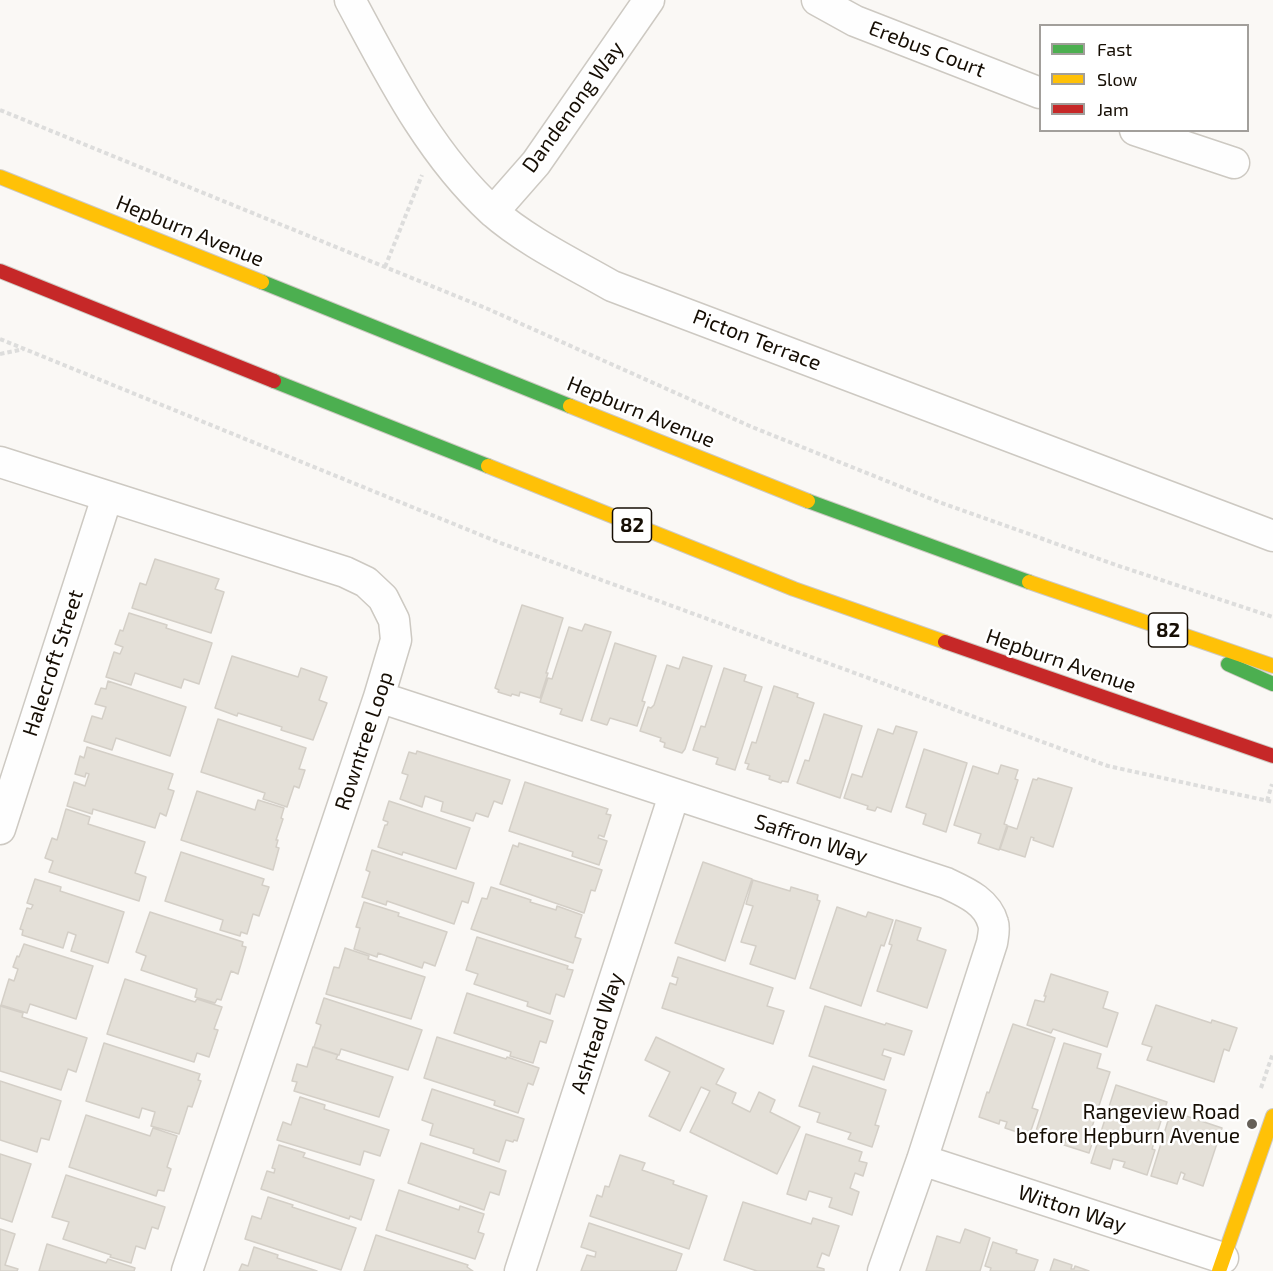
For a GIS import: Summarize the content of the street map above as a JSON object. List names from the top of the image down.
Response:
{
  "streets": {
    "main road": ["Hepburn Avenue", "82"],
    "street": [
      "Erebus Court",
      "Dandenong Way",
      "Picton Terrace",
      "Halecroft Street",
      "Rowntree Loop",
      "Saffron Way",
      "Ashtead Way",
      "Witton Way"
    ]
  },
  "crossings": [
    ["Dandenong Way", "Picton Terrace"],
    ["Halecroft Street", "Rowntree Loop"],
    ["Rowntree Loop", "Saffron Way"],
    ["Saffron Way", "Ashtead Way"],
    ["Saffron Way", "Witton Way"]
  ],
  "places": ["Rangeview Road before Hepburn Avenue"],
  "legend": ["Fast", "Slow", "Jam"]
}
